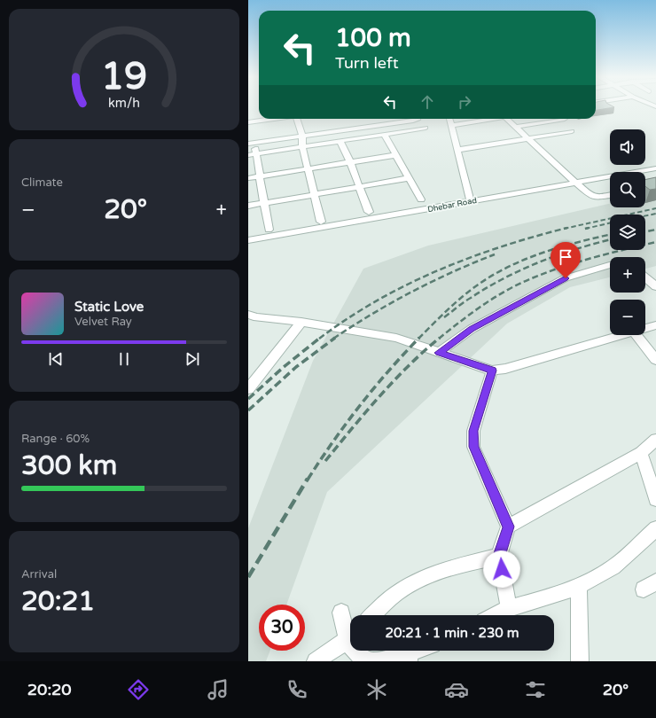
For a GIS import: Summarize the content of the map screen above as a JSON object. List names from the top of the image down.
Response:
{
  "streets": {
    "street": ["Dhebar Road"]
  },
  "page": {
    "turn": ["100 m", "Turn left"],
    "map_buttons": ["+", "−"],
    "tile": [
      "Climate",
      ["Range · 60%", "300 km"],
      ["Arrival", "20:21"]
    ],
    "heat": ["−", "20°", "+"],
    "song": ["Static Love", "Velvet Ray"],
    "limit": "30",
    "trip": "20:21 · 1 min · 230 m",
    "tabs": ["20:20", "20°"],
    "gauge": ["19", "km/h"]
  }
}
